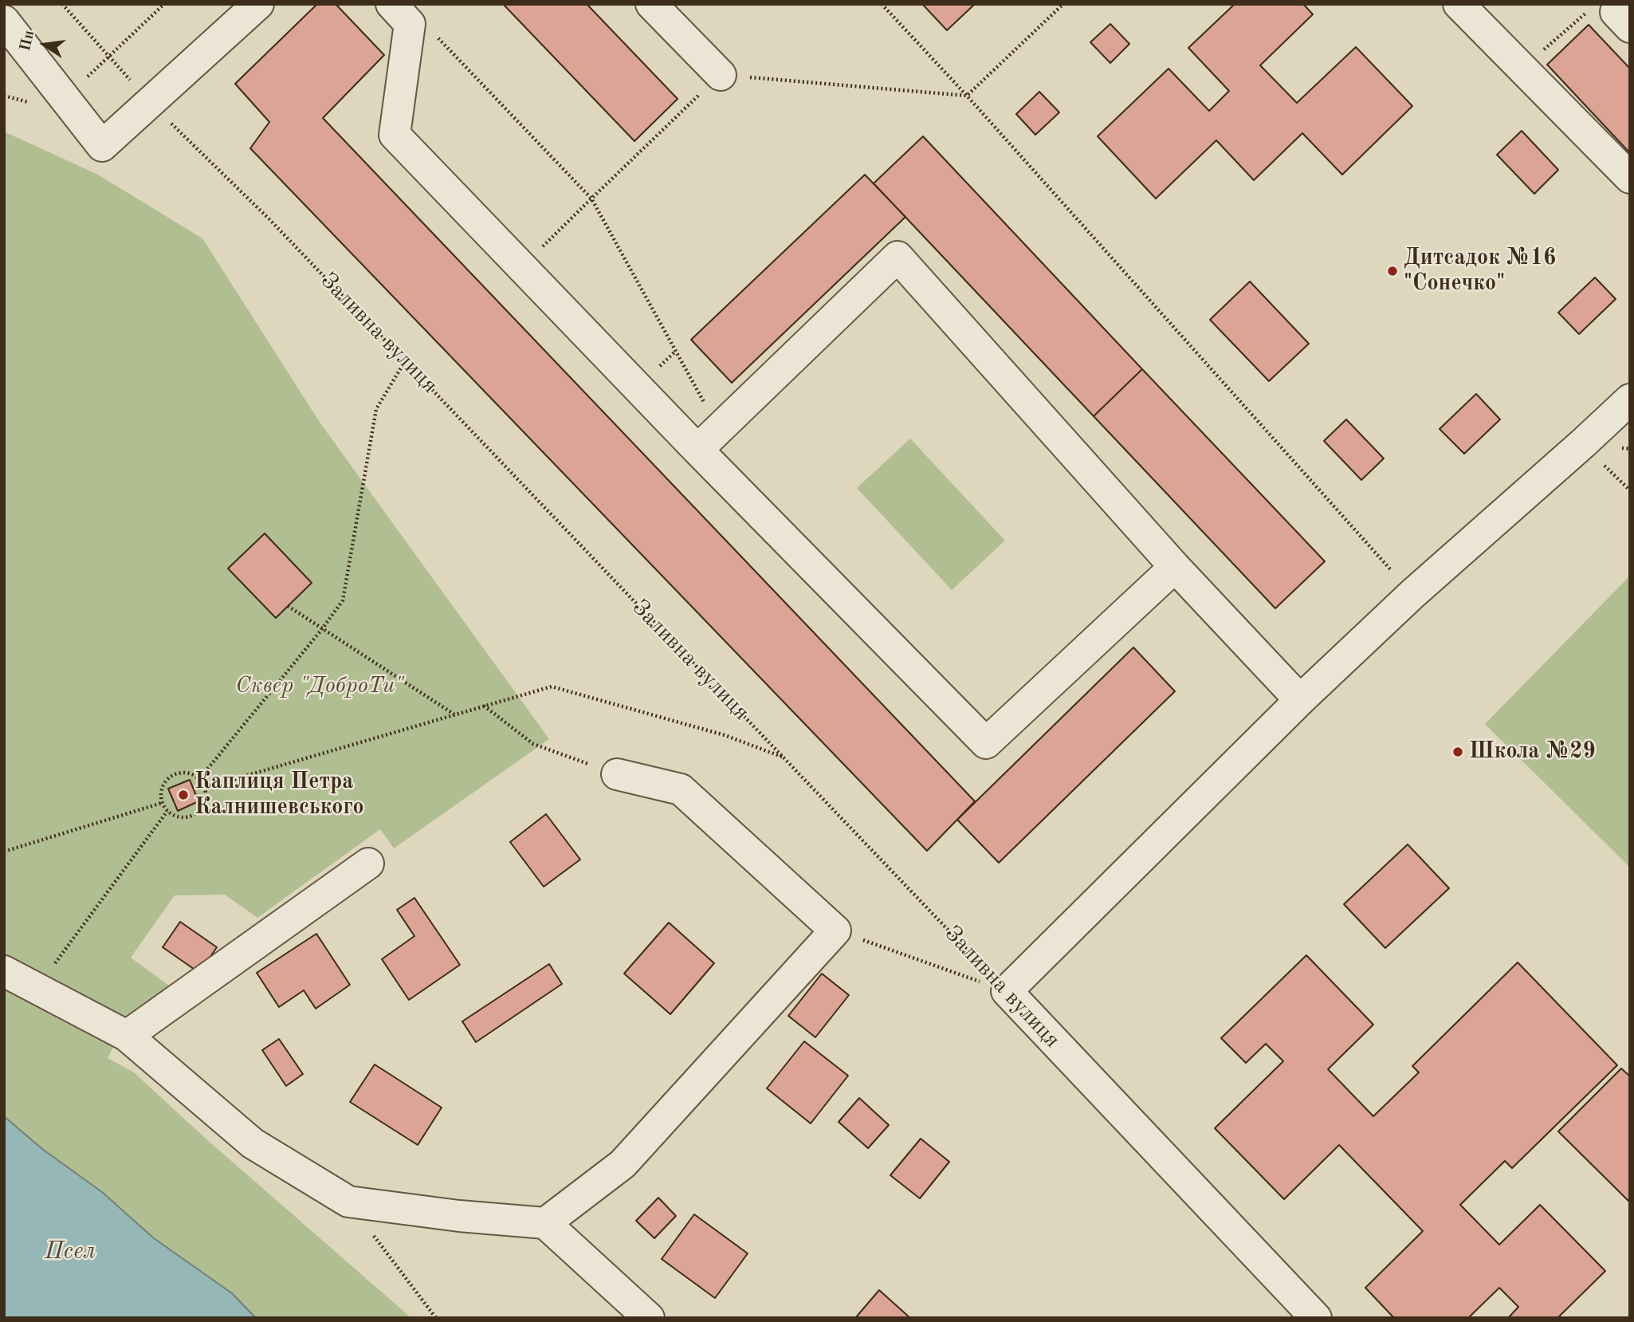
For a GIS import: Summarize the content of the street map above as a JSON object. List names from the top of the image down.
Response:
{
  "streets": {
    "street": ["Заливна вулиця"]
  },
  "water": ["Псел"],
  "parks": ["Сквер \"ДоброТи\""],
  "places": ["Дитсадок №16 \"Сонечко\"", "Школа №29", "Каплиця Петра Калнишевського"],
  "north": "left"
}
